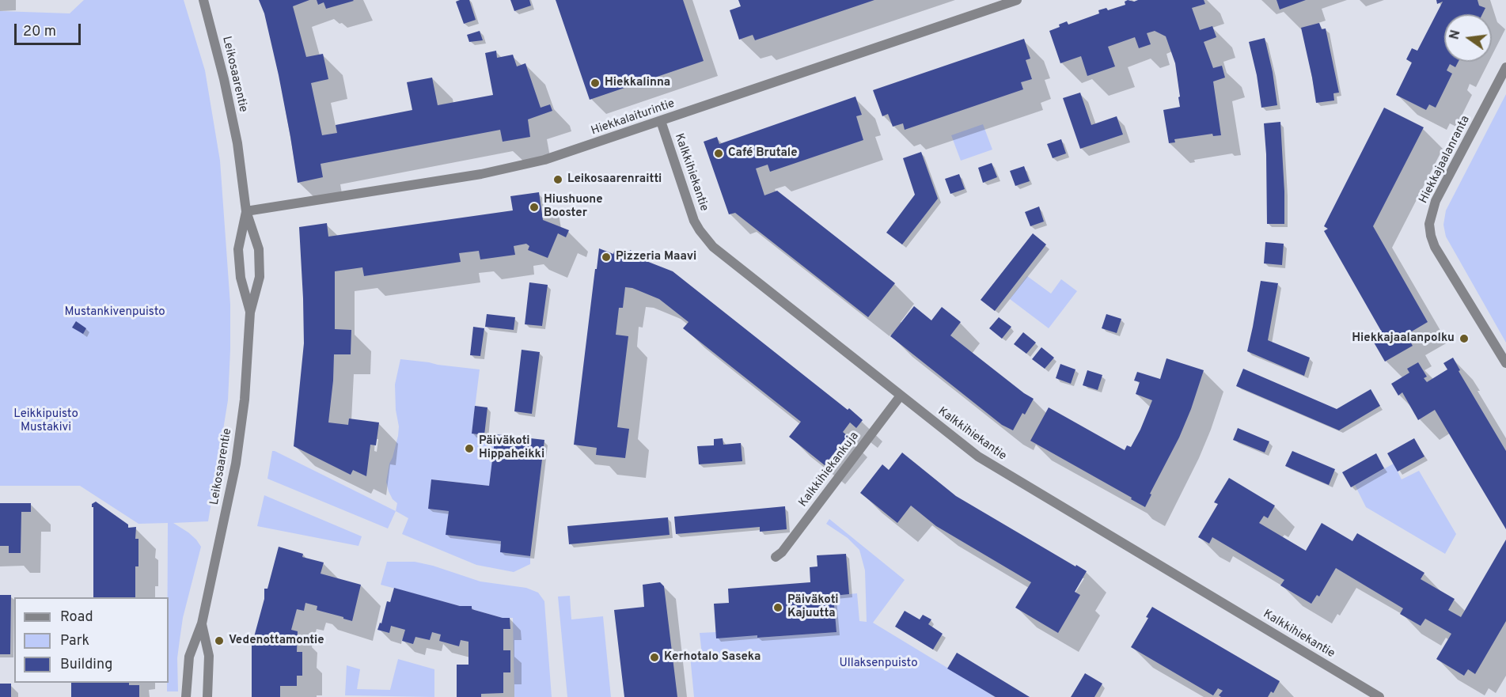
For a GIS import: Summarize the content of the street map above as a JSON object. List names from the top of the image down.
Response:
{
  "streets": {
    "street": [
      "Leikosaarentie",
      "Hiekkalaiturintie",
      "Hiekkajaalanranta",
      "Kalkkihiekantie",
      "Kalkkihiekankuja"
    ]
  },
  "crossings": [
    ["Leikosaarentie", "Hiekkalaiturintie"],
    ["Hiekkalaiturintie", "Kalkkihiekantie"],
    ["Kalkkihiekantie", "Kalkkihiekankuja"]
  ],
  "parks": ["Mustankivenpuisto", "Leikkipuisto Mustakivi", "Ullaksenpuisto"],
  "places": [
    "Hiekkalinna",
    "Café Brutale",
    "Leikosaarenraitti",
    "Hiushuone Booster",
    "Pizzeria Maavi",
    "Hiekkajaalanpolku",
    "Päiväkoti Hippaheikki",
    "Päiväkoti Kajuutta",
    "Vedenottamontie",
    "Kerhotalo Saseka"
  ],
  "legend": ["Road", "Park", "Building"],
  "scale_bar": "20 m",
  "north": "left"
}
